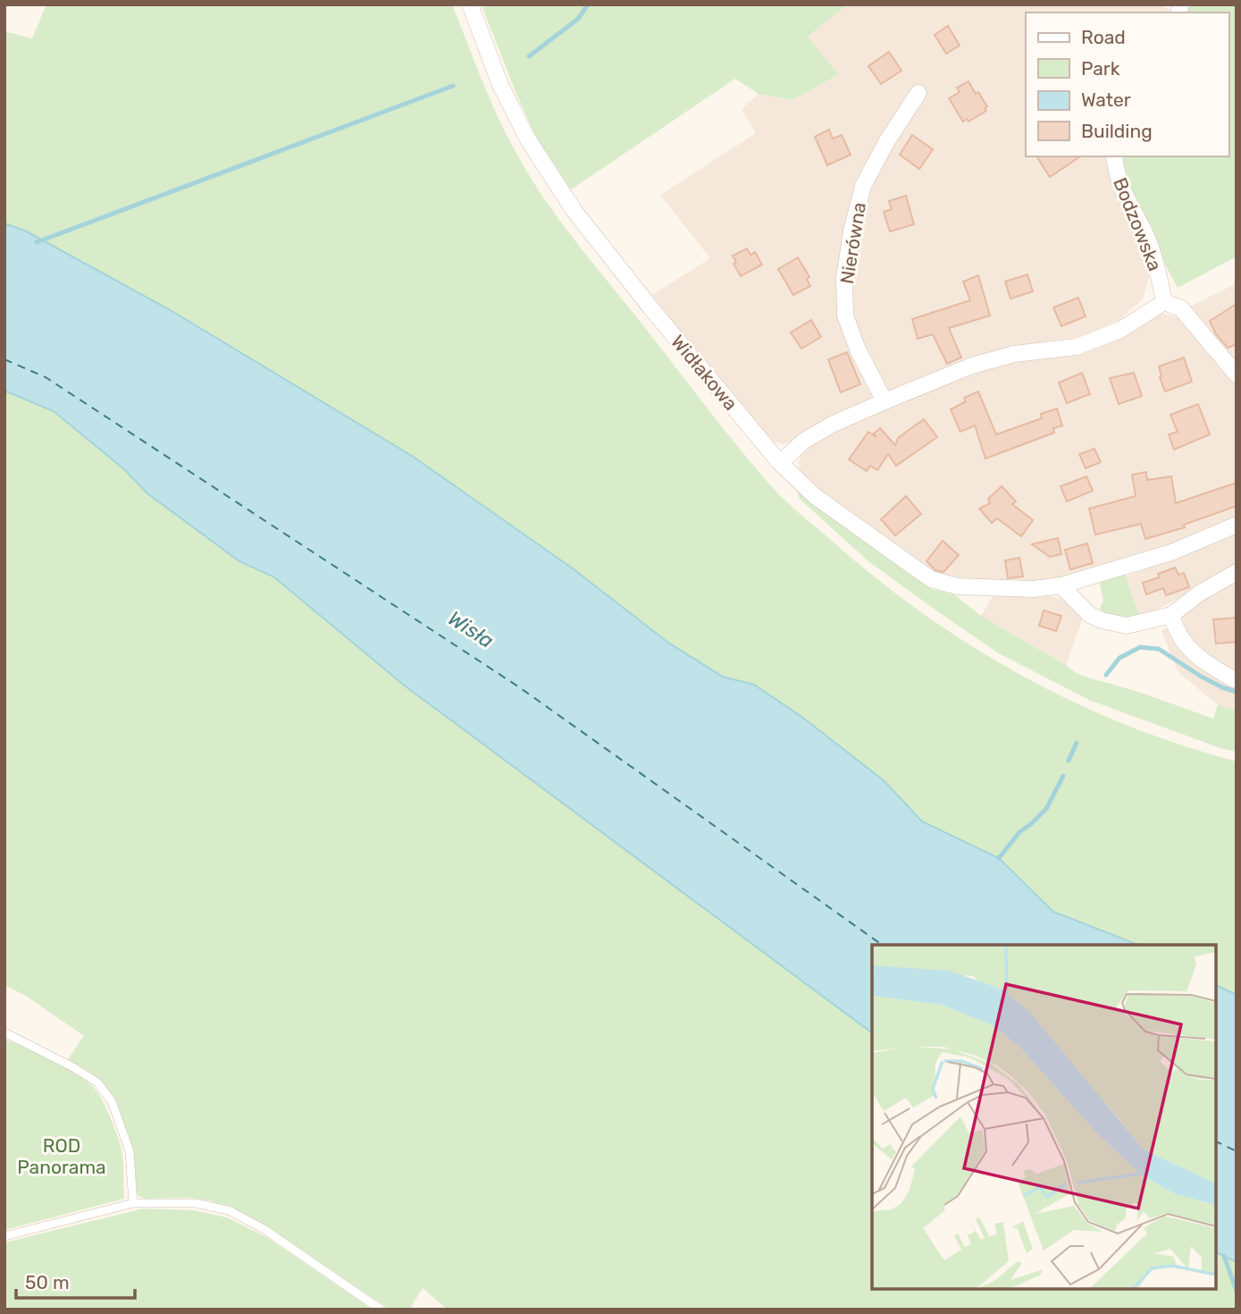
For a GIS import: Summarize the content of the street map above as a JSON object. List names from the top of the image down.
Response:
{
  "streets": {
    "street": ["Bodzowska", "Nierówna", "Widłakowa"]
  },
  "water": ["Wisła"],
  "parks": ["ROD Panorama"],
  "legend": [
    "Road",
    "Park",
    "Water",
    "Building"
  ],
  "scale_bar": "50 m"
}
